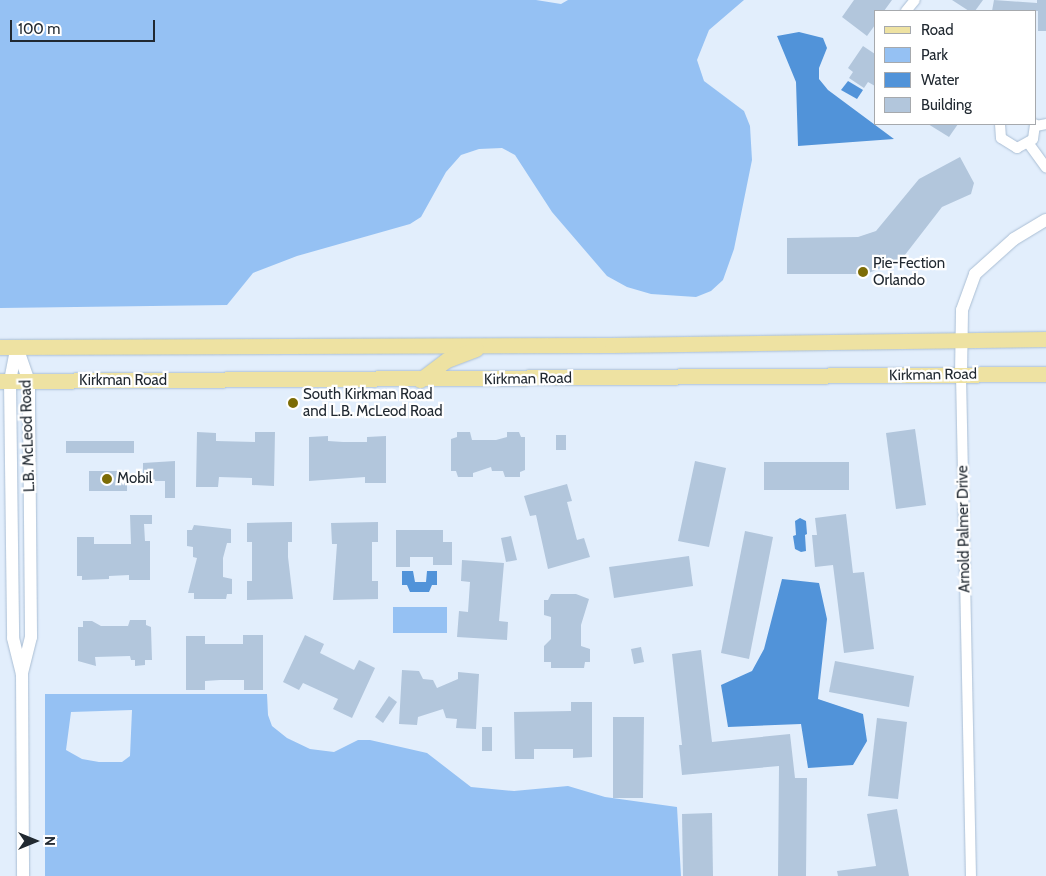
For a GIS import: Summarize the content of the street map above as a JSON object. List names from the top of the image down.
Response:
{
  "streets": {
    "main road": ["Kirkman Road"],
    "street": ["L.B. McLeod Road", "Arnold Palmer Drive"]
  },
  "crossings": [
    ["Kirkman Road", "L.B. McLeod Road"],
    ["Kirkman Road", "Arnold Palmer Drive"]
  ],
  "places": ["Pie-Fection Orlando", "South Kirkman Road and L.B. McLeod Road", "Mobil"],
  "legend": [
    "Road",
    "Park",
    "Water",
    "Building"
  ],
  "scale_bar": "100 m",
  "north": "right"
}
